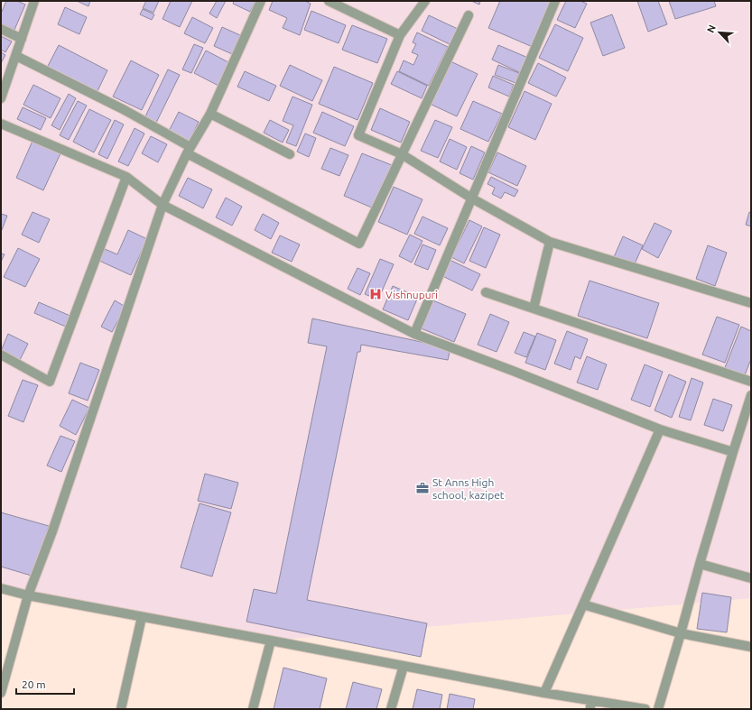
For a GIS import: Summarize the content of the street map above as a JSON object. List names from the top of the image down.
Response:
{
  "places": {
    "hospital": ["Vishnupuri"],
    "office": ["St Anns High school, kazipet"]
  },
  "scale_bar": "20 m",
  "north": "top left"
}
